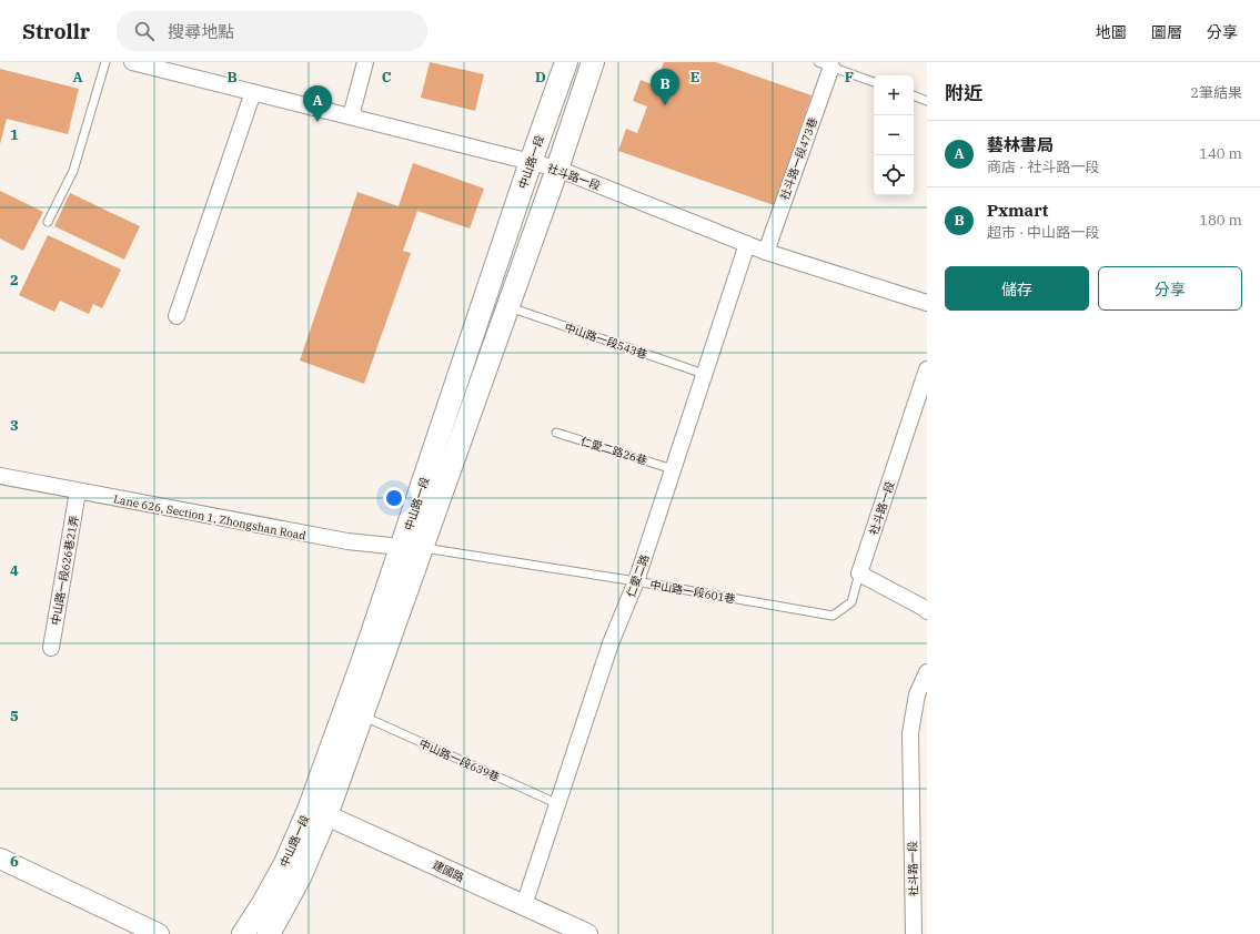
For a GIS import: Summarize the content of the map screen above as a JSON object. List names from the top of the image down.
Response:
{
  "streets": {
    "main road": ["中山路一段"],
    "street": [
      "社斗路一段473巷",
      "社斗路一段",
      "Lane 626, Section 1, Zhongshan Road",
      "中山路一段626巷21弄",
      "仁愛二路",
      "建國路"
    ],
    "lane": [
      "中山路一段543巷",
      "仁愛二路26巷",
      "中山路一段601巷",
      "中山路一段639巷"
    ]
  },
  "crossings": [
    ["社斗路一段473巷", "社斗路一段"],
    ["中山路一段", "社斗路一段"],
    ["中山路一段", "中山路一段543巷"],
    ["中山路一段", "Lane 626, Section 1, Zhongshan Road"],
    ["中山路一段", "中山路一段601巷"],
    ["中山路一段", "中山路一段639巷"],
    ["中山路一段", "建國路"],
    ["社斗路一段", "仁愛二路"],
    ["社斗路一段", "中山路一段601巷"],
    ["中山路一段543巷", "仁愛二路"],
    ["仁愛二路26巷", "仁愛二路"],
    ["Lane 626, Section 1, Zhongshan Road", "中山路一段626巷21弄"],
    ["Lane 626, Section 1, Zhongshan Road", "中山路一段601巷"],
    ["仁愛二路", "中山路一段601巷"],
    ["仁愛二路", "中山路一段639巷"],
    ["仁愛二路", "建國路"]
  ],
  "page": {
    "header": "Strollr",
    "search": "搜尋地點",
    "nav": ["地圖", "圖層", "分享"],
    "heading": ["附近", "2筆結果"],
    "pins": ["B", "A"],
    "map_buttons": ["+", "−"],
    "list": [
      {
        "mark": "A",
        "name": "藝林書局",
        "note": "商店 · 社斗路一段",
        "value": "140 m"
      },
      {
        "mark": "B",
        "name": "Pxmart",
        "note": "超市 · 中山路一段",
        "value": "180 m"
      }
    ],
    "buttons": ["儲存", "分享"]
  },
  "grid": {
    "columns": [
      "A",
      "B",
      "C",
      "D",
      "E",
      "F"
    ],
    "rows": [
      "1",
      "2",
      "3",
      "4",
      "5",
      "6"
    ]
  }
}
